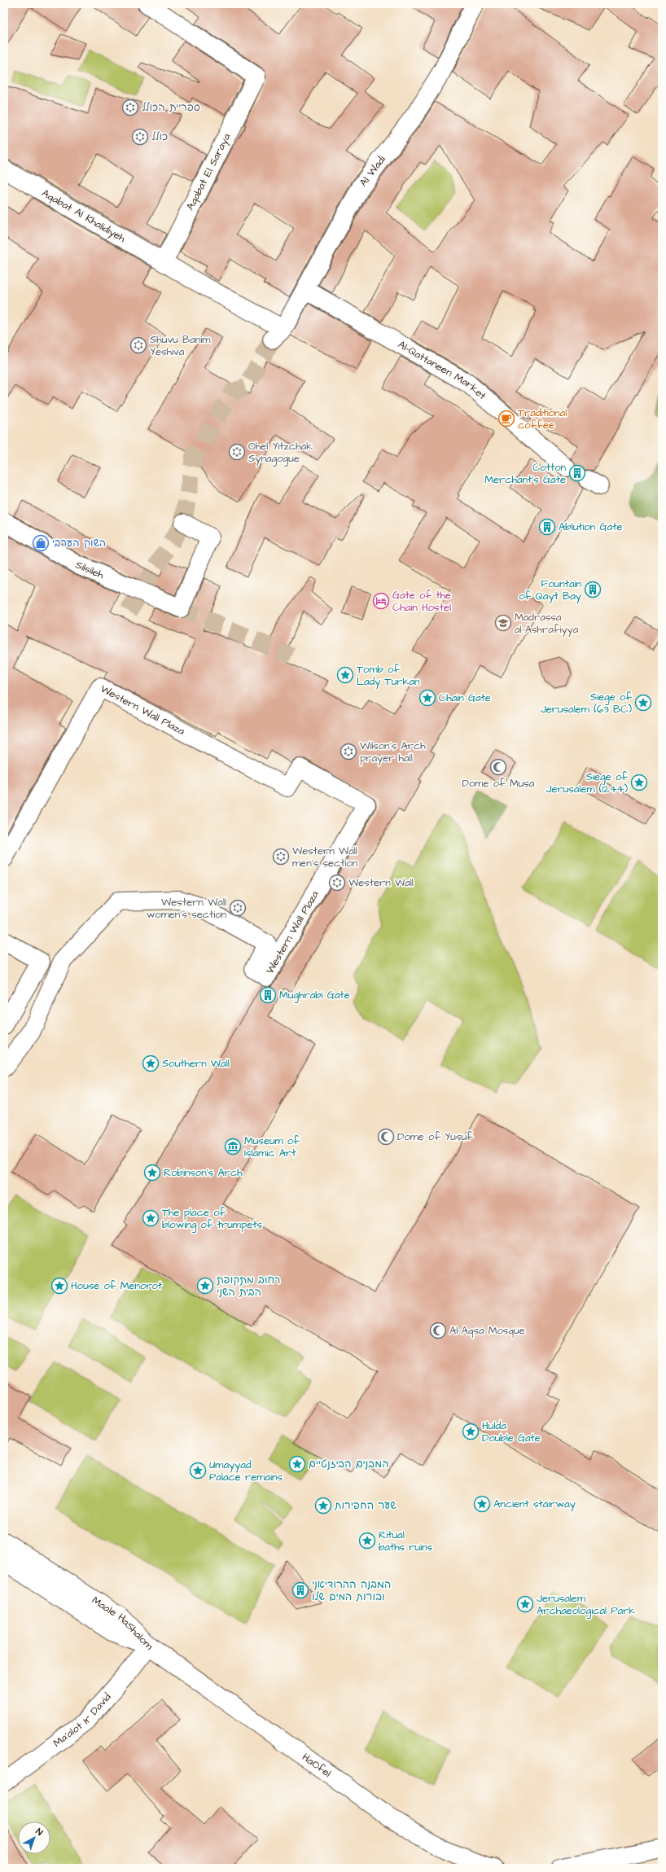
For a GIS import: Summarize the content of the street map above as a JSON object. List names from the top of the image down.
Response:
{
  "streets": {
    "street": [
      "Al Wadi",
      "Aqabat El Saraya",
      "Aqabat Al Khalidiyeh",
      "Al-Qattaneen Market",
      "Silsileh",
      "Western Wall Plaza",
      "Maale HaShalom",
      "Ma'alot Ir David",
      "HaOfel"
    ]
  },
  "crossings": [
    ["Al Wadi", "Aqabat El Saraya"],
    ["Al Wadi", "Aqabat Al Khalidiyeh"],
    ["Al Wadi", "Al-Qattaneen Market"],
    ["Aqabat El Saraya", "Aqabat Al Khalidiyeh"],
    ["Maale HaShalom", "Ma'alot Ir David"],
    ["Maale HaShalom", "HaOfel"],
    ["Ma'alot Ir David", "HaOfel"]
  ],
  "places": {
    "synagogue": [
      "ספריית הכולל",
      "כולל",
      "Shuvu Banim Yeshiva",
      "Ohel Yitzchak Synagogue",
      "Wilson's Arch prayer hall",
      "Western Wall men's section",
      "Western Wall",
      "Western Wall women's section"
    ],
    "cafe": ["Traditional coffee"],
    "building": [
      "Cotton Merchant's Gate",
      "Ablution Gate",
      "Fountain of Qayt Bay",
      "Mughrabi Gate",
      "המבנה ההרודיאני ובורות המים שלו"
    ],
    "shop": ["השוק הערבי"],
    "hotel": ["Gate of the Chain Hostel"],
    "school or university": ["Madrassa al-Ashrafiyya"],
    "place": [
      "Tomb of Lady Turkan",
      "Chain Gate",
      "Siege of Jerusalem (63 BC)",
      "Siege of Jerusalem (1244)",
      "Southern Wall",
      "Robinson's Arch",
      "The place of blowing of trumpets",
      "House of Menorot",
      "רחוב מתקופת הבית השני",
      "Hulda Double Gate",
      "המבנים הביזנטיים",
      "Umayyad Palace remains",
      "Ancient stairway",
      "שער החפירות",
      "Ritual baths ruins",
      "Jerusalem Archaeological Park"
    ],
    "mosque": ["Dome of Musa", "Dome of Yusuf", "Al-Aqsa Mosque"],
    "museum": ["Museum of Islamic Art"]
  },
  "north": "top right"
}
